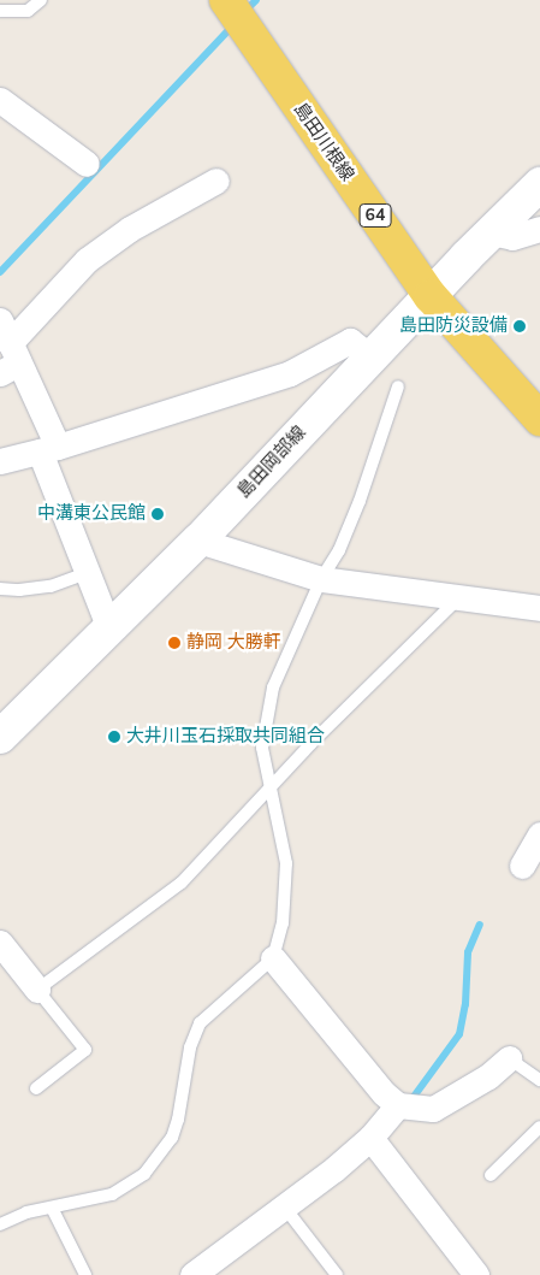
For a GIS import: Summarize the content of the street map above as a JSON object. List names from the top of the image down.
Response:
{
  "streets": {
    "main road": ["島田川根線", "64", "島田岡部線"]
  },
  "crossings": [
    ["島田川根線", "島田岡部線"]
  ],
  "places": [
    "島田防災設備",
    "中溝東公民館",
    "静岡 大勝軒",
    "大井川玉石採取共同組合"
  ]
}
